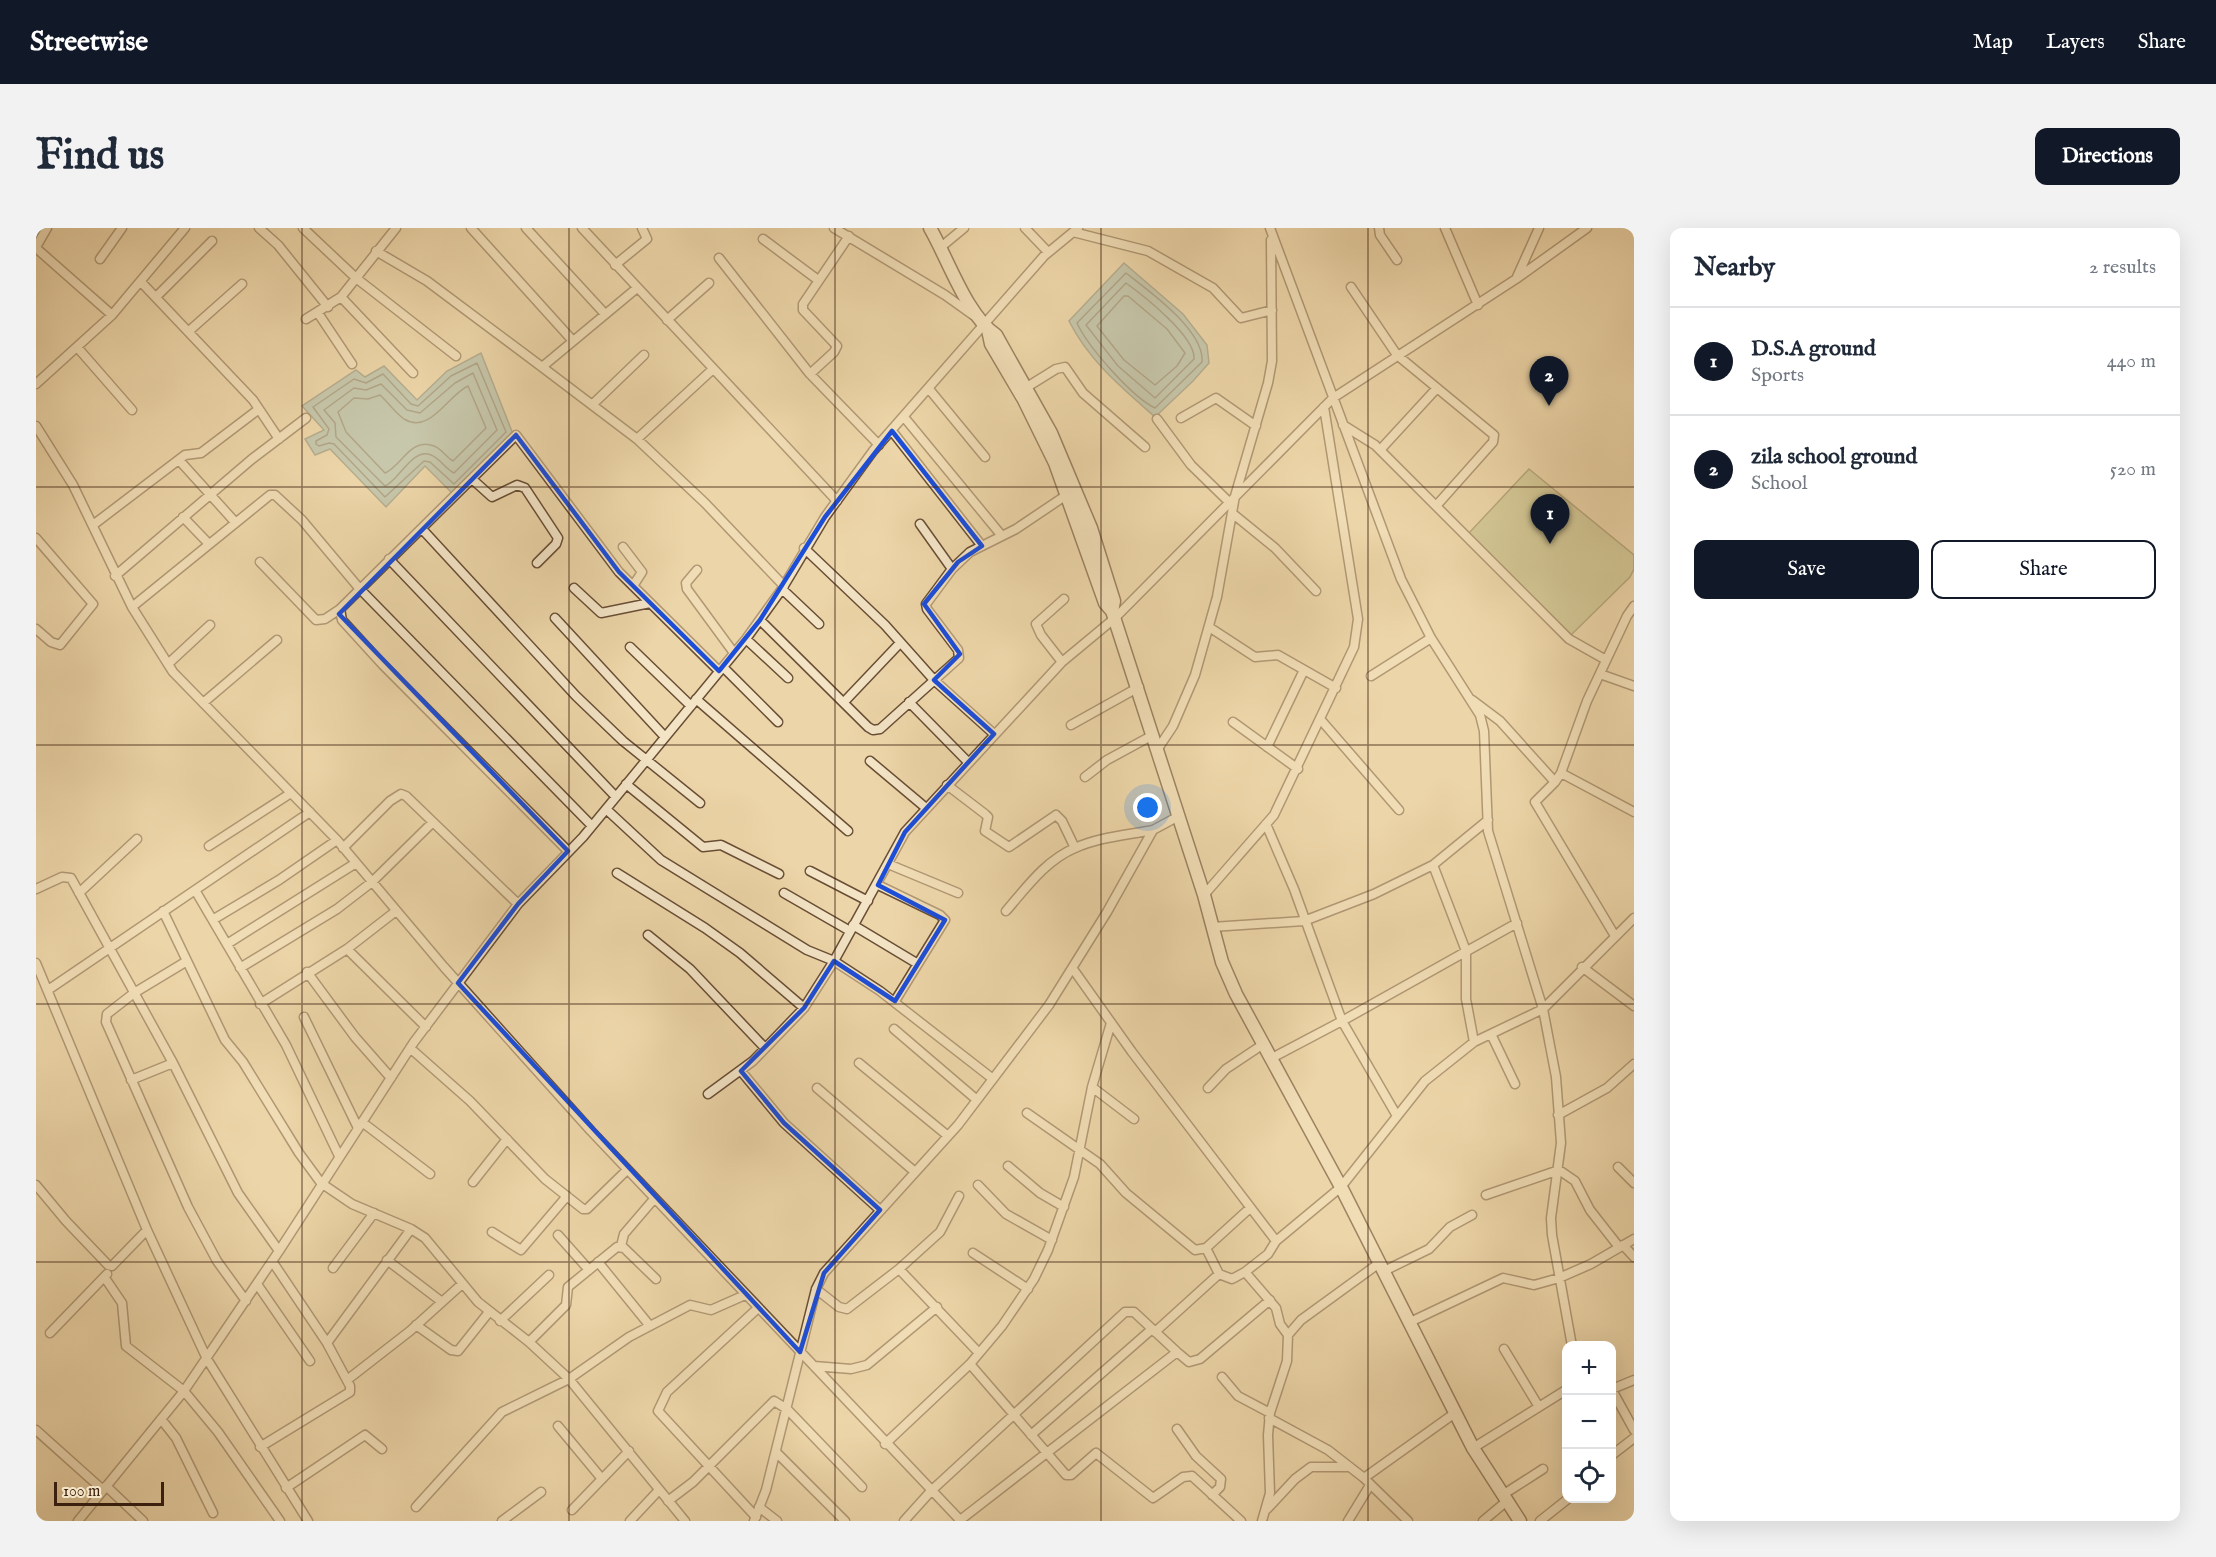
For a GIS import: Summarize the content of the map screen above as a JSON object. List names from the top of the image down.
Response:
{
  "scale_bar": "100 m",
  "page": {
    "header": "Streetwise",
    "nav": ["Map", "Layers", "Share"],
    "buttons": [
      "Directions",
      ["Save", "Share"]
    ],
    "title": "Find us",
    "heading": ["Nearby", "2 results"],
    "list": [
      {
        "mark": "1",
        "name": "D.S.A ground",
        "note": "Sports",
        "value": "440 m"
      },
      {
        "mark": "2",
        "name": "zila school ground",
        "note": "School",
        "value": "520 m"
      }
    ],
    "pins": ["2", "1"],
    "map_buttons": ["+", "−"],
    "scale": "100 m"
  }
}
